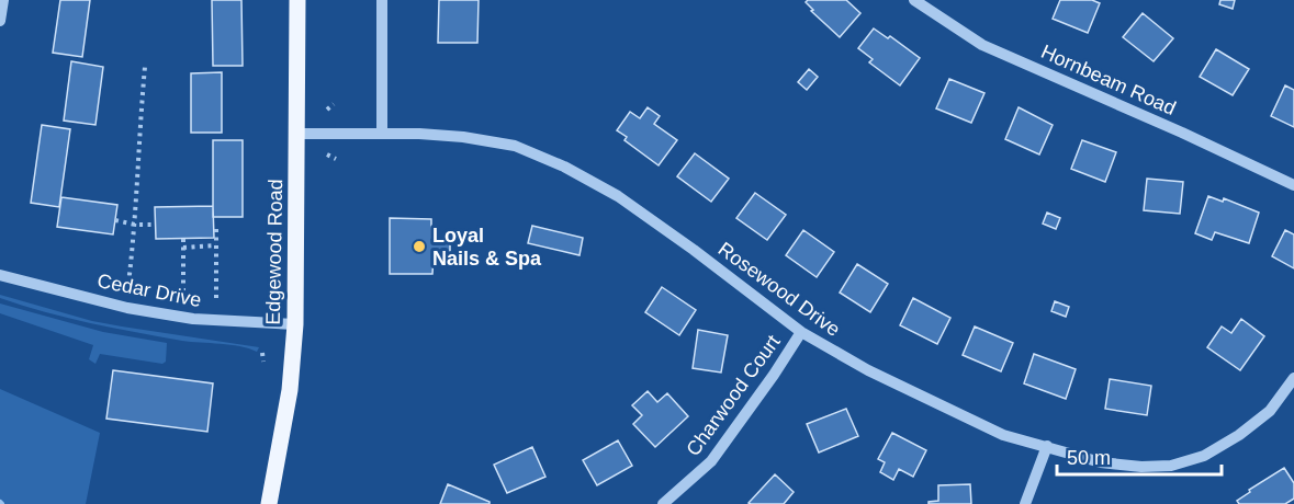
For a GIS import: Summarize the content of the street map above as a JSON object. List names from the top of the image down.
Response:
{
  "streets": {
    "main road": ["Edgewood Road"],
    "street": [
      "Hornbeam Road",
      "Rosewood Drive",
      "Cedar Drive",
      "Charwood Court"
    ]
  },
  "crossings": [
    ["Edgewood Road", "Rosewood Drive"],
    ["Edgewood Road", "Cedar Drive"],
    ["Rosewood Drive", "Charwood Court"]
  ],
  "places": ["Loyal Nails & Spa"],
  "scale_bar": "50 m"
}
